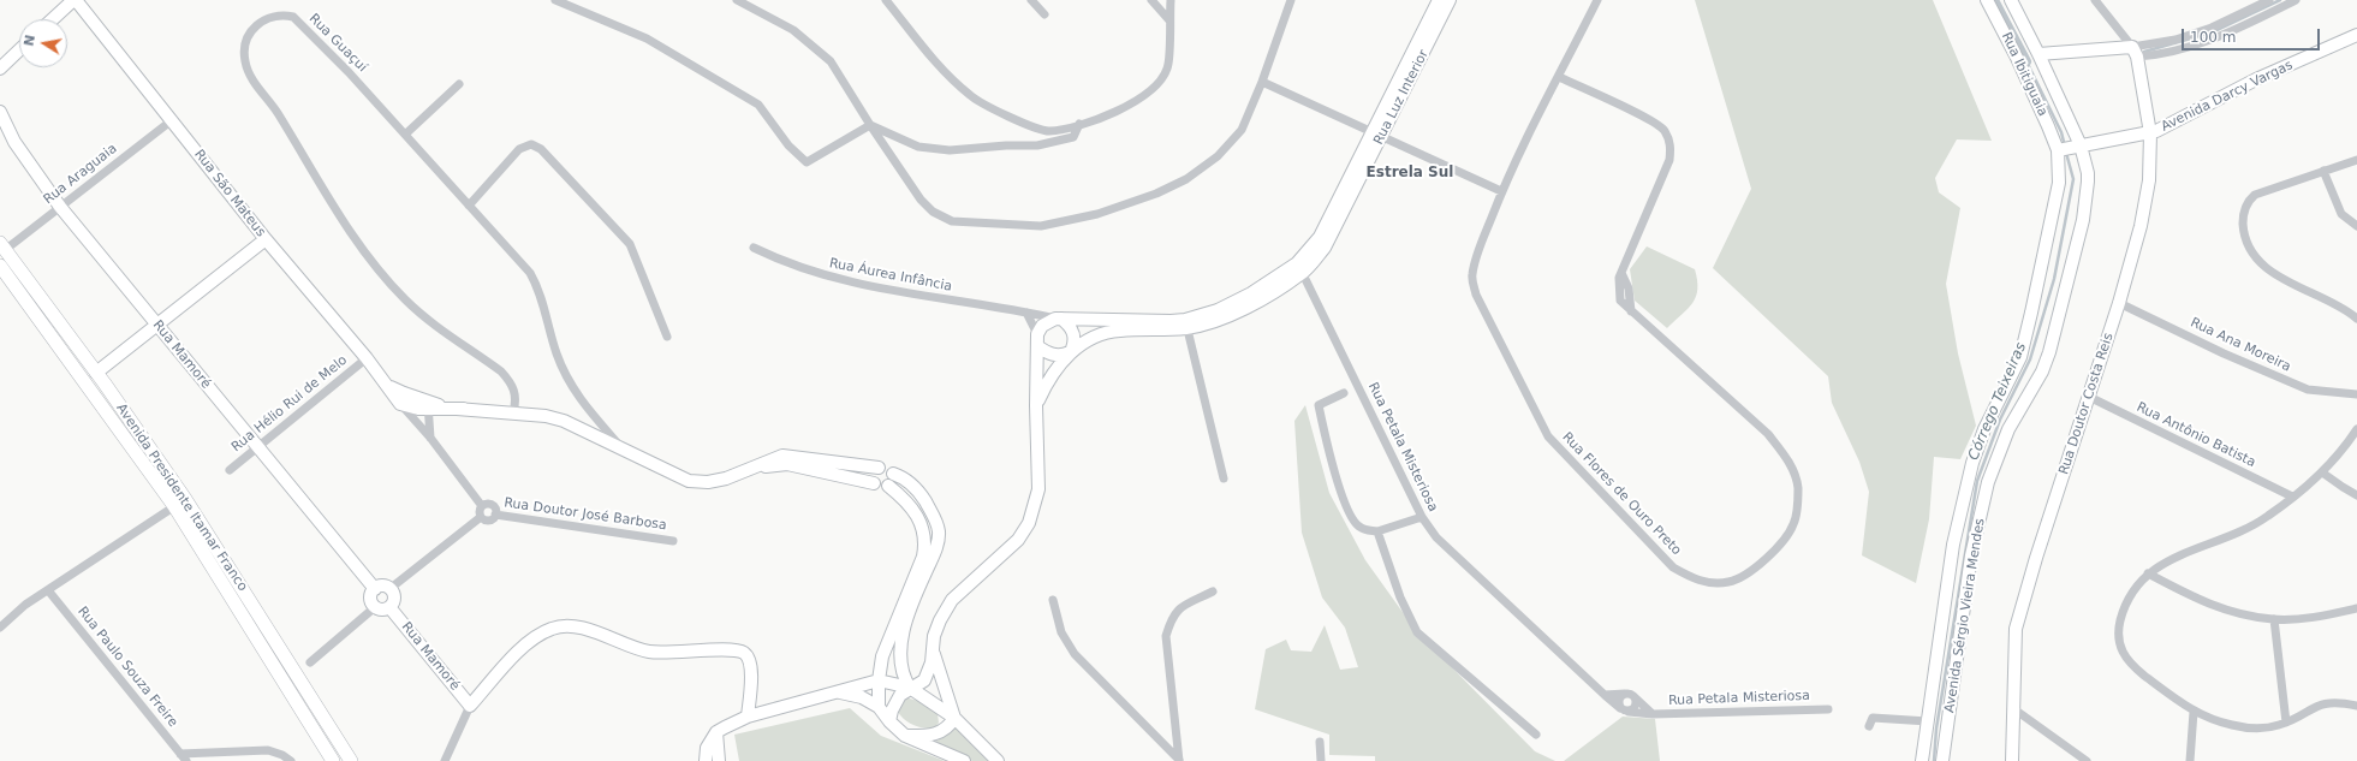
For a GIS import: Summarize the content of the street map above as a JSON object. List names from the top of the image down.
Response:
{
  "streets": {
    "main road": ["Avenida Presidente Itamar Franco"],
    "street": [
      "Rua Guaçuí",
      "Rua Ibitiguaia",
      "Avenida Darcy Vargas",
      "Rua Luz Interior",
      "Rua Araguaia",
      "Rua São Mateus",
      "Rua Áurea Infância",
      "Rua Ana Moreira",
      "Rua Mamoré",
      "Rua Hélio Rui de Melo",
      "Rua Doutor Costa Reis",
      "Rua Antônio Batista",
      "Rua Petala Misteriosa",
      "Rua Flores de Ouro Preto",
      "Rua Doutor José Barbosa",
      "Avenida Sérgio Vieira Mendes",
      "Rua Paulo Souza Freire"
    ]
  },
  "crossings": [
    ["Rua Ibitiguaia", "Avenida Darcy Vargas"],
    ["Rua Ibitiguaia", "Avenida Sérgio Vieira Mendes"],
    ["Avenida Darcy Vargas", "Rua Doutor Costa Reis"],
    ["Avenida Darcy Vargas", "Avenida Sérgio Vieira Mendes"],
    ["Rua Luz Interior", "Rua Áurea Infância"],
    ["Rua Luz Interior", "Rua Petala Misteriosa"],
    ["Rua Araguaia", "Rua São Mateus"],
    ["Rua Araguaia", "Rua Mamoré"],
    ["Rua Araguaia", "Avenida Presidente Itamar Franco"],
    ["Rua São Mateus", "Rua Hélio Rui de Melo"],
    ["Rua Ana Moreira", "Rua Doutor Costa Reis"],
    ["Rua Mamoré", "Rua Hélio Rui de Melo"],
    ["Rua Doutor Costa Reis", "Rua Antônio Batista"]
  ],
  "districts": ["Estrela Sul"],
  "water": ["Córrego Teixeiras"],
  "scale_bar": "100 m",
  "north": "left"
}
